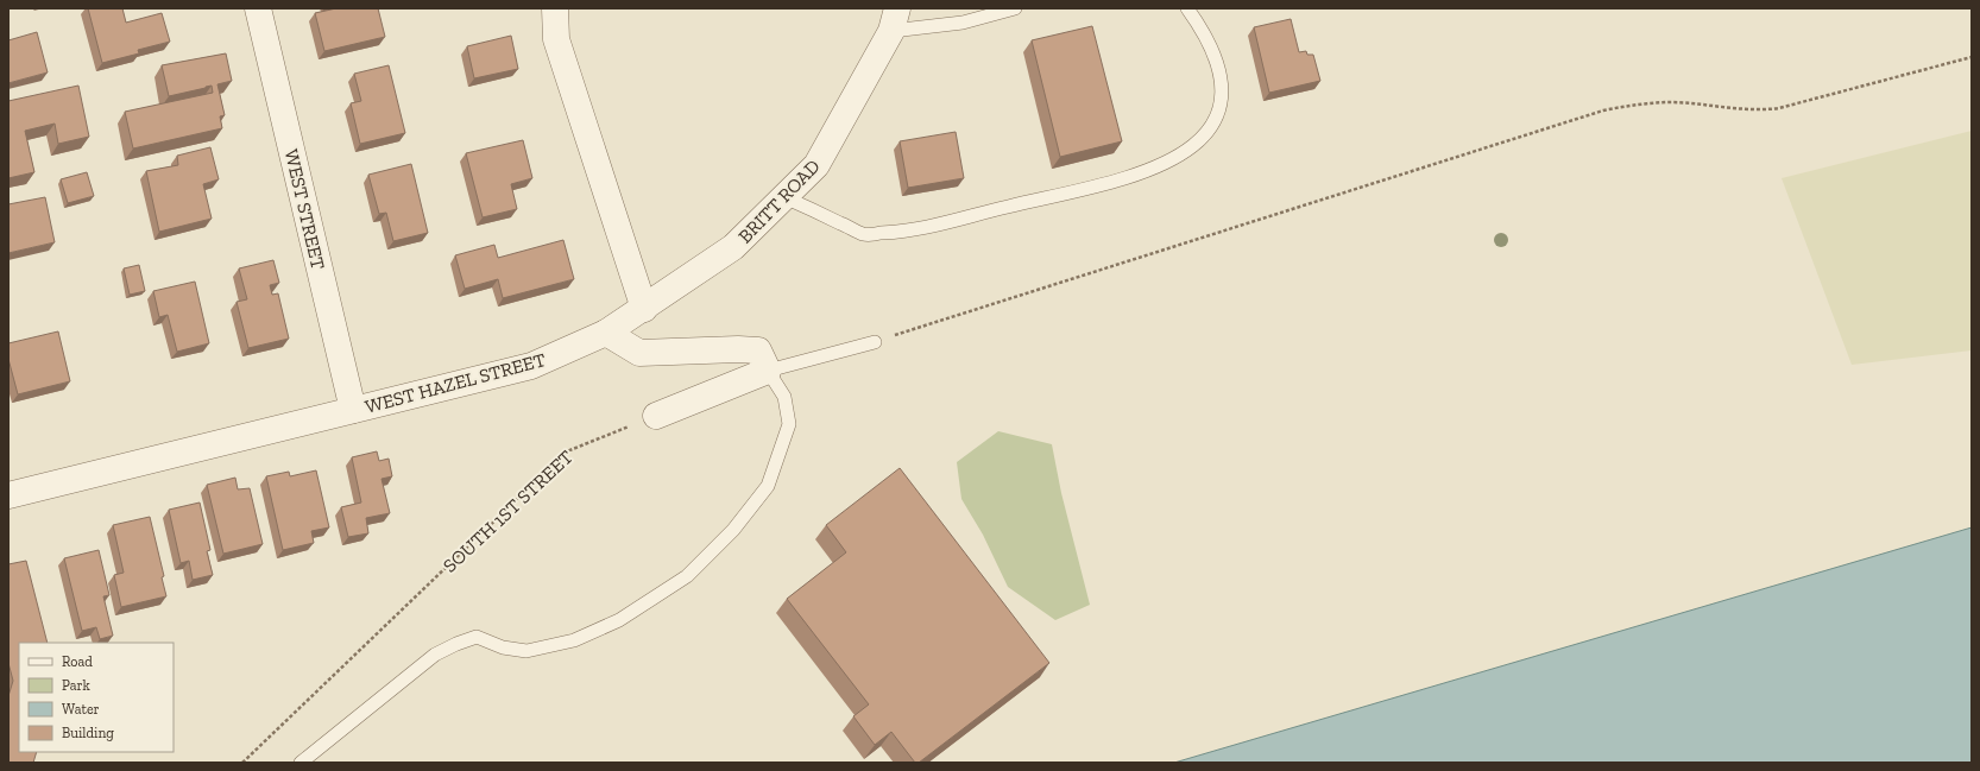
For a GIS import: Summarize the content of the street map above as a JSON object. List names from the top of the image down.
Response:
{
  "streets": {
    "street": ["BRITT ROAD", "WEST STREET", "WEST HAZEL STREET"],
    "path": ["SOUTH 1ST STREET"]
  },
  "crossings": [
    ["BRITT ROAD", "WEST HAZEL STREET"],
    ["WEST STREET", "WEST HAZEL STREET"]
  ],
  "legend": [
    "Road",
    "Park",
    "Water",
    "Building"
  ]
}
